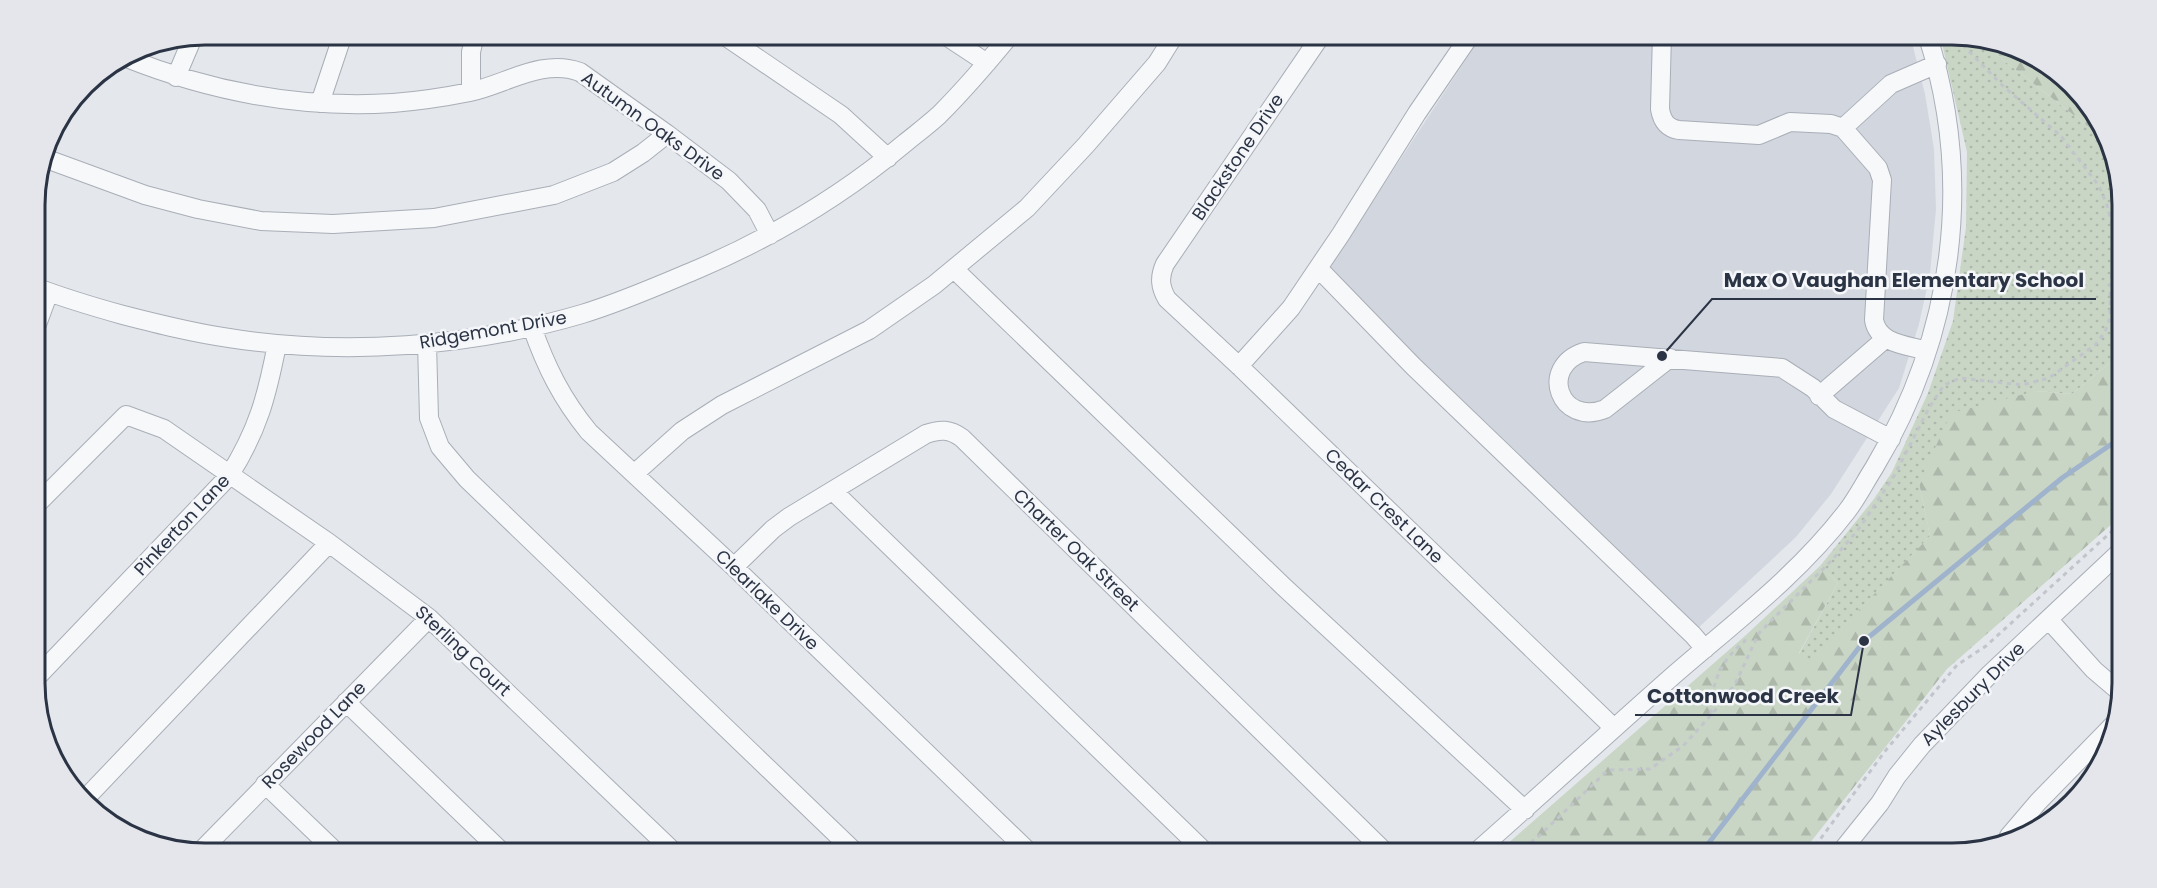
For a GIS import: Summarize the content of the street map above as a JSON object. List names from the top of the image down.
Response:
{
  "streets": {
    "street": [
      "Autumn Oaks Drive",
      "Blackstone Drive",
      "Ridgemont Drive",
      "Cedar Crest Lane",
      "Pinkerton Lane",
      "Charter Oak Street",
      "Clearlake Drive",
      "Sterling Court",
      "Aylesbury Drive",
      "Rosewood Lane"
    ]
  },
  "crossings": [
    ["Autumn Oaks Drive", "Ridgemont Drive"],
    ["Blackstone Drive", "Cedar Crest Lane"],
    ["Ridgemont Drive", "Pinkerton Lane"],
    ["Ridgemont Drive", "Clearlake Drive"],
    ["Pinkerton Lane", "Sterling Court"],
    ["Charter Oak Street", "Clearlake Drive"],
    ["Sterling Court", "Rosewood Lane"]
  ],
  "places": ["Max O Vaughan Elementary School", "Cottonwood Creek"]
}
